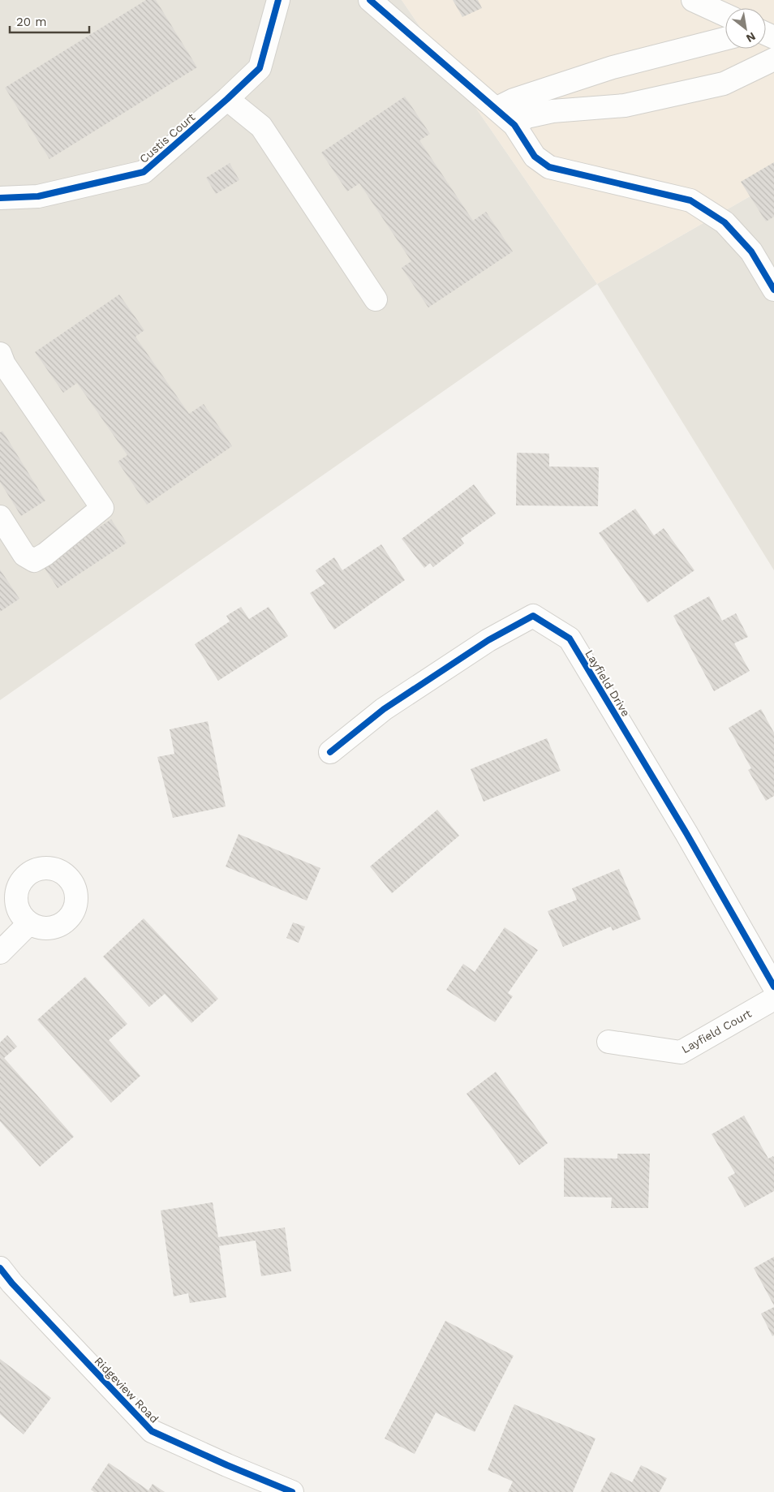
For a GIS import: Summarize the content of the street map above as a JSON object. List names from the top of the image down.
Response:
{
  "streets": {
    "street": [
      "Custis Court",
      "Layfield Drive",
      "Layfield Court",
      "Ridgeview Road"
    ]
  },
  "scale_bar": "20 m",
  "north": "bottom right"
}
